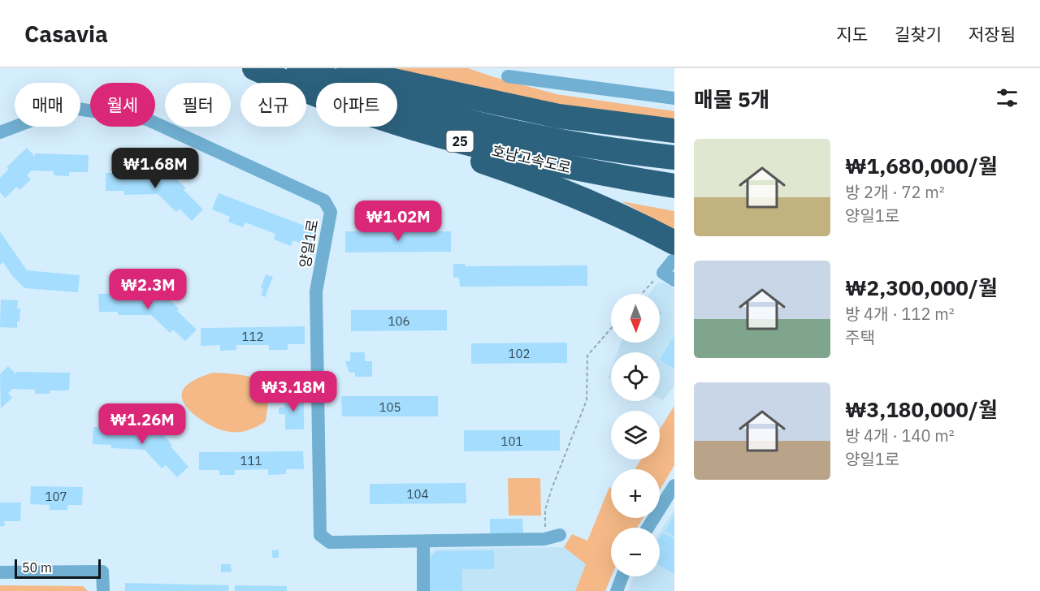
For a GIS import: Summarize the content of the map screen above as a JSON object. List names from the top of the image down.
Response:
{
  "streets": {
    "highway": ["25", "호남고속도로"],
    "street": ["양일1로"]
  },
  "house_numbers": [
    "106",
    "112",
    "102",
    "105",
    "101",
    "111",
    "104",
    "107"
  ],
  "scale_bar": "50 m",
  "north": "bottom",
  "page": {
    "header": "Casavia",
    "nav": ["지도", "길찾기", "저장됨"],
    "heading": "매물 5개",
    "chip": [
      "매매",
      "월세",
      "필터",
      "신규",
      "아파트"
    ],
    "list": [
      {
        "name": "₩1,680,000/월",
        "note": "방 2개 · 72 m² · 양일1로"
      },
      {
        "name": "₩2,300,000/월",
        "note": "방 4개 · 112 m² · 주택"
      },
      {
        "name": "₩3,180,000/월",
        "note": "방 4개 · 140 m² · 양일1로"
      }
    ],
    "price": [
      "₩1.68M",
      "₩1.02M",
      "₩2.3M",
      "₩3.18M",
      "₩1.26M"
    ],
    "map_buttons": ["+", "−"],
    "scale": "50 m"
  }
}
